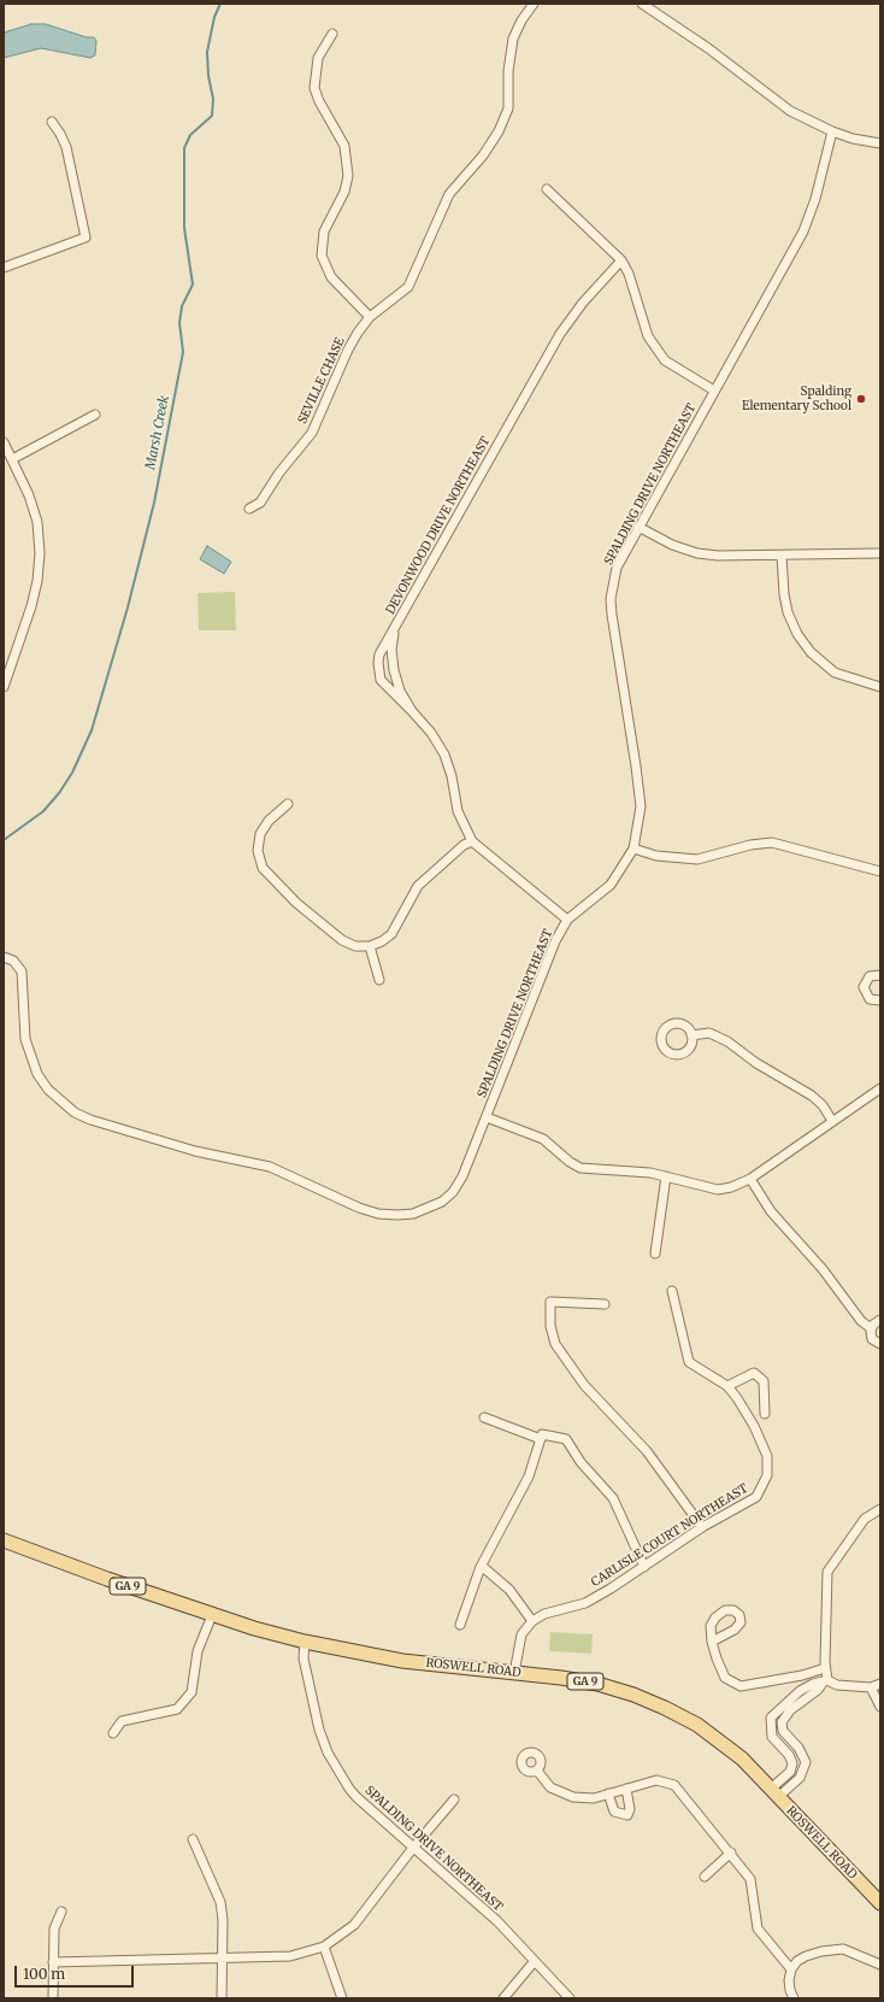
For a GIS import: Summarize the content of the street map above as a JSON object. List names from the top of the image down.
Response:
{
  "streets": {
    "main road": ["GA 9", "ROSWELL ROAD"],
    "street": [
      "SEVILLE CHASE",
      "SPALDING DRIVE NORTHEAST",
      "DEVONWOOD DRIVE NORTHEAST",
      "CARLISLE COURT NORTHEAST"
    ]
  },
  "crossings": [
    ["SPALDING DRIVE NORTHEAST", "DEVONWOOD DRIVE NORTHEAST"],
    ["SPALDING DRIVE NORTHEAST", "ROSWELL ROAD"]
  ],
  "water": ["Marsh Creek"],
  "places": ["Spalding Elementary School"],
  "scale_bar": "100 m"
}
